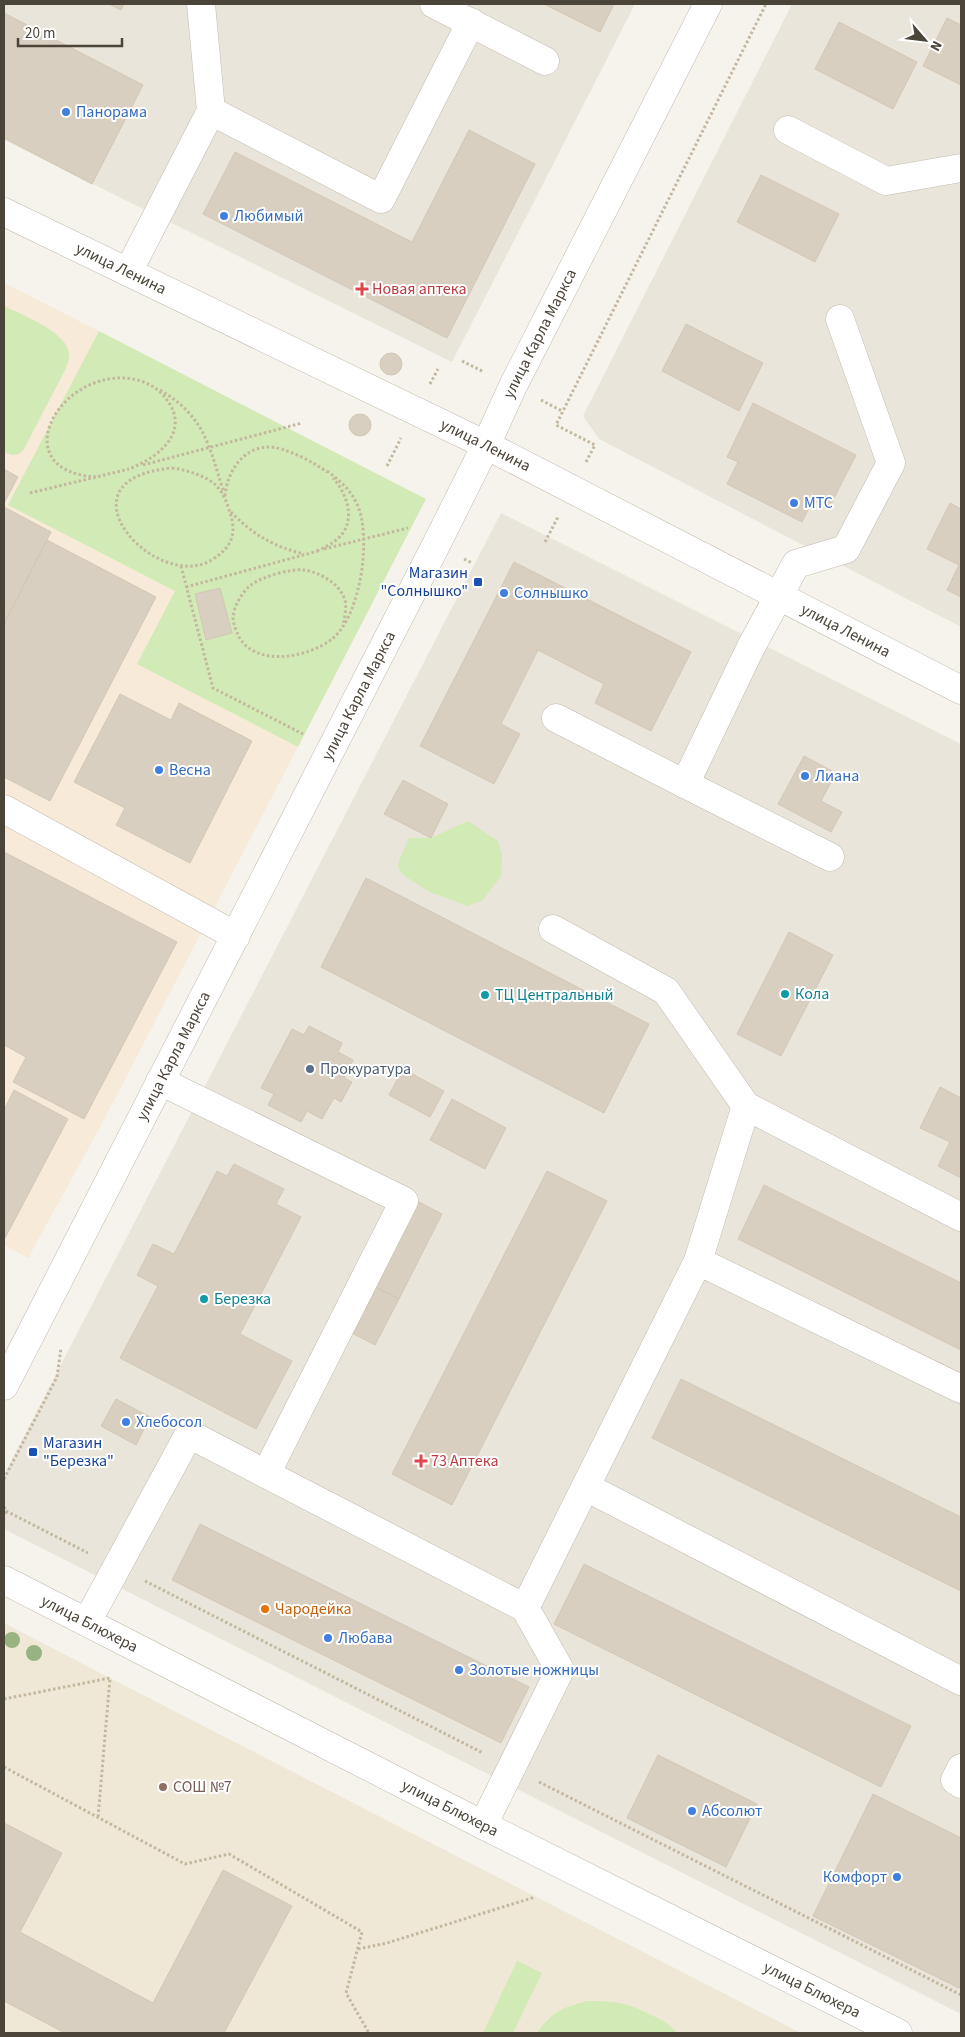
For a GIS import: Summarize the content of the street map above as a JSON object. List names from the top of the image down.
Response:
{
  "streets": {
    "street": ["улица Ленина", "улица Карла Маркса", "улица Блюхера"]
  },
  "crossings": [
    ["улица Ленина", "улица Карла Маркса"]
  ],
  "places": {
    "other": [
      "Панорама",
      "Любимый",
      "МТС",
      "Солнышко",
      "Весна",
      "Лиана",
      "Кола",
      "ТЦ Центральный",
      "Прокуратура",
      "Березка",
      "Хлебосол",
      "Чародейка",
      "Любава",
      "Золотые ножницы",
      "СОШ №7",
      "Абсолют",
      "Комфорт"
    ],
    "health": ["Новая аптека", "73 Аптека"],
    "transit": ["Магазин \"Солнышко\"", "Магазин \"Березка\""]
  },
  "scale_bar": "20 m",
  "north": "bottom right"
}
